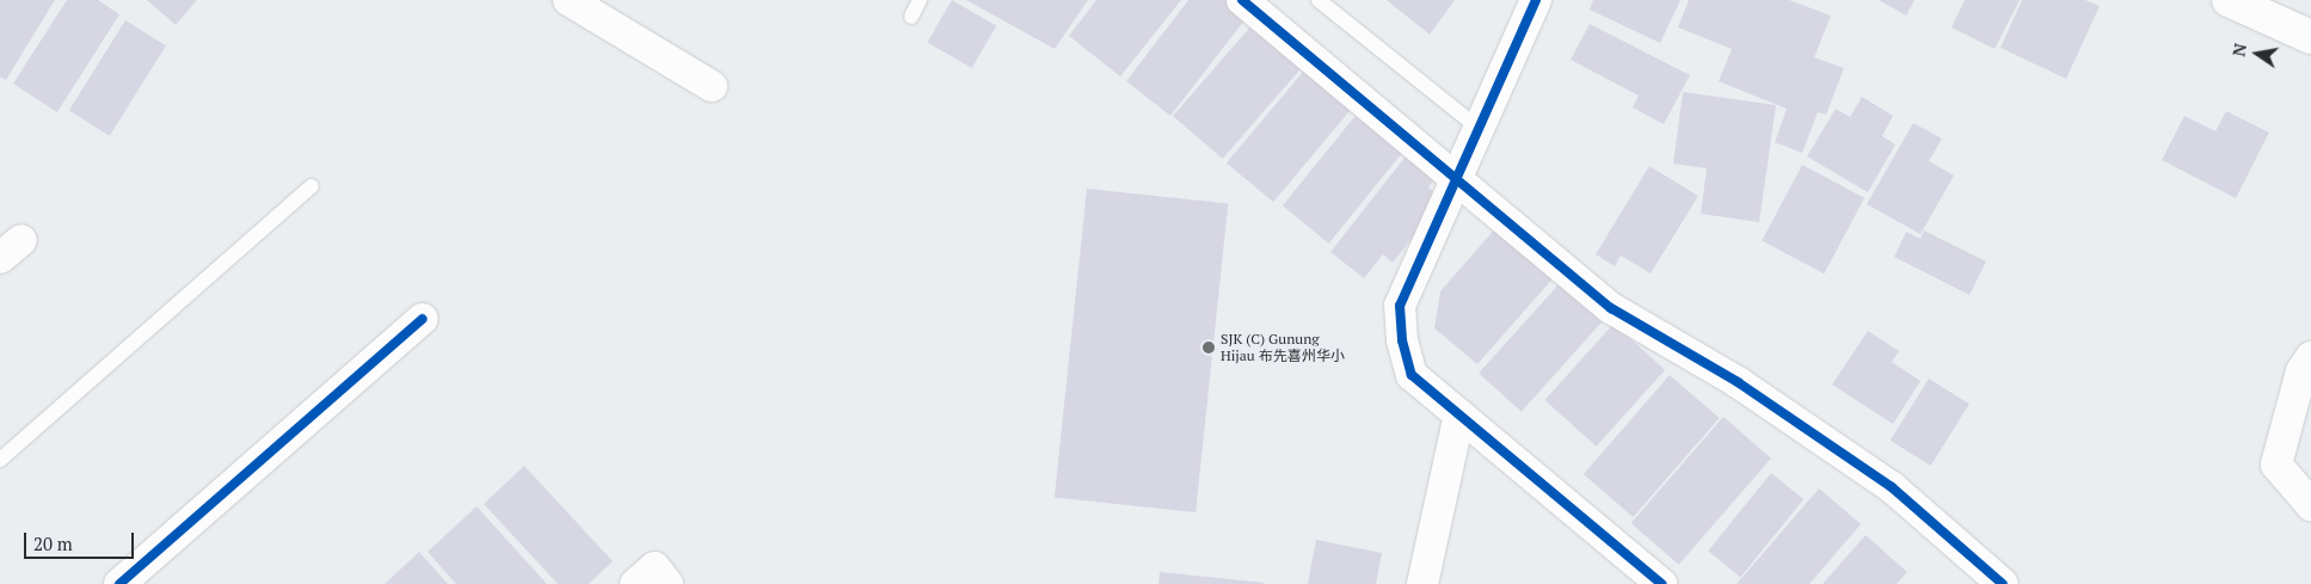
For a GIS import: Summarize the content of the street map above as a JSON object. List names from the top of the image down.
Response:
{
  "places": ["SJK (C) Gunung Hijau 布先喜州华小"],
  "scale_bar": "20 m",
  "north": "left"
}
